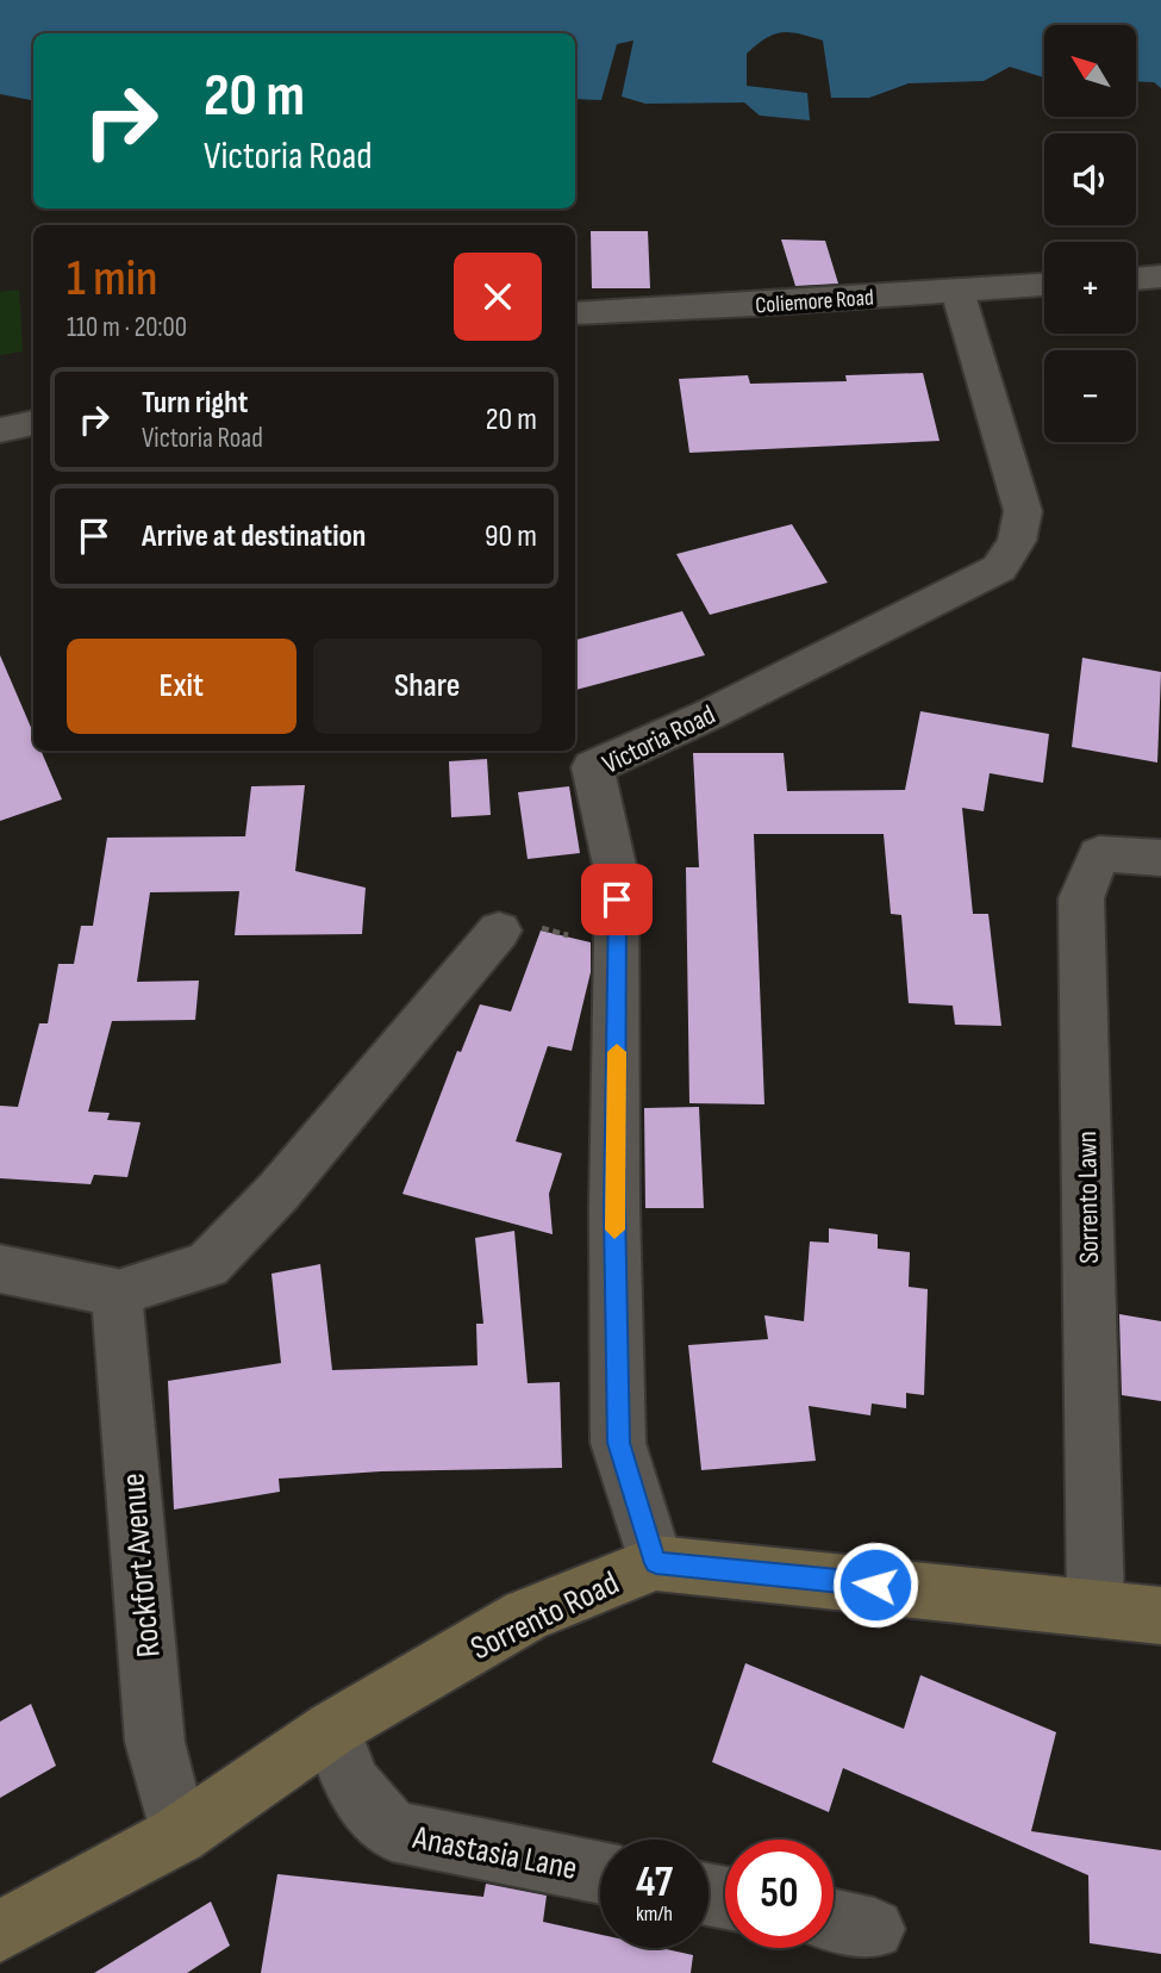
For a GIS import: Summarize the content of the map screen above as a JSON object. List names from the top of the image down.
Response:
{
  "streets": {
    "main road": ["Sorrento Road"],
    "street": [
      "Coliemore Road",
      "Victoria Road",
      "Sorrento Lawn",
      "Rockfort Avenue",
      "Anastasia Lane"
    ]
  },
  "crossings": [
    ["Coliemore Road", "Victoria Road"],
    ["Victoria Road", "Sorrento Road"],
    ["Sorrento Lawn", "Sorrento Road"],
    ["Rockfort Avenue", "Sorrento Road"],
    ["Sorrento Road", "Anastasia Lane"]
  ],
  "north": "top left",
  "page": {
    "map_buttons": ["+", "−"],
    "turn": ["20 m", "Victoria Road"],
    "heading": ["1 min", "110 m · 20:00"],
    "list": [
      {
        "name": "Turn right",
        "note": "Victoria Road",
        "value": "20 m"
      },
      {
        "name": "Arrive at destination",
        "value": "90 m"
      }
    ],
    "buttons": ["Exit", "Share"],
    "speed": "47 km/h",
    "limit": "50"
  }
}
